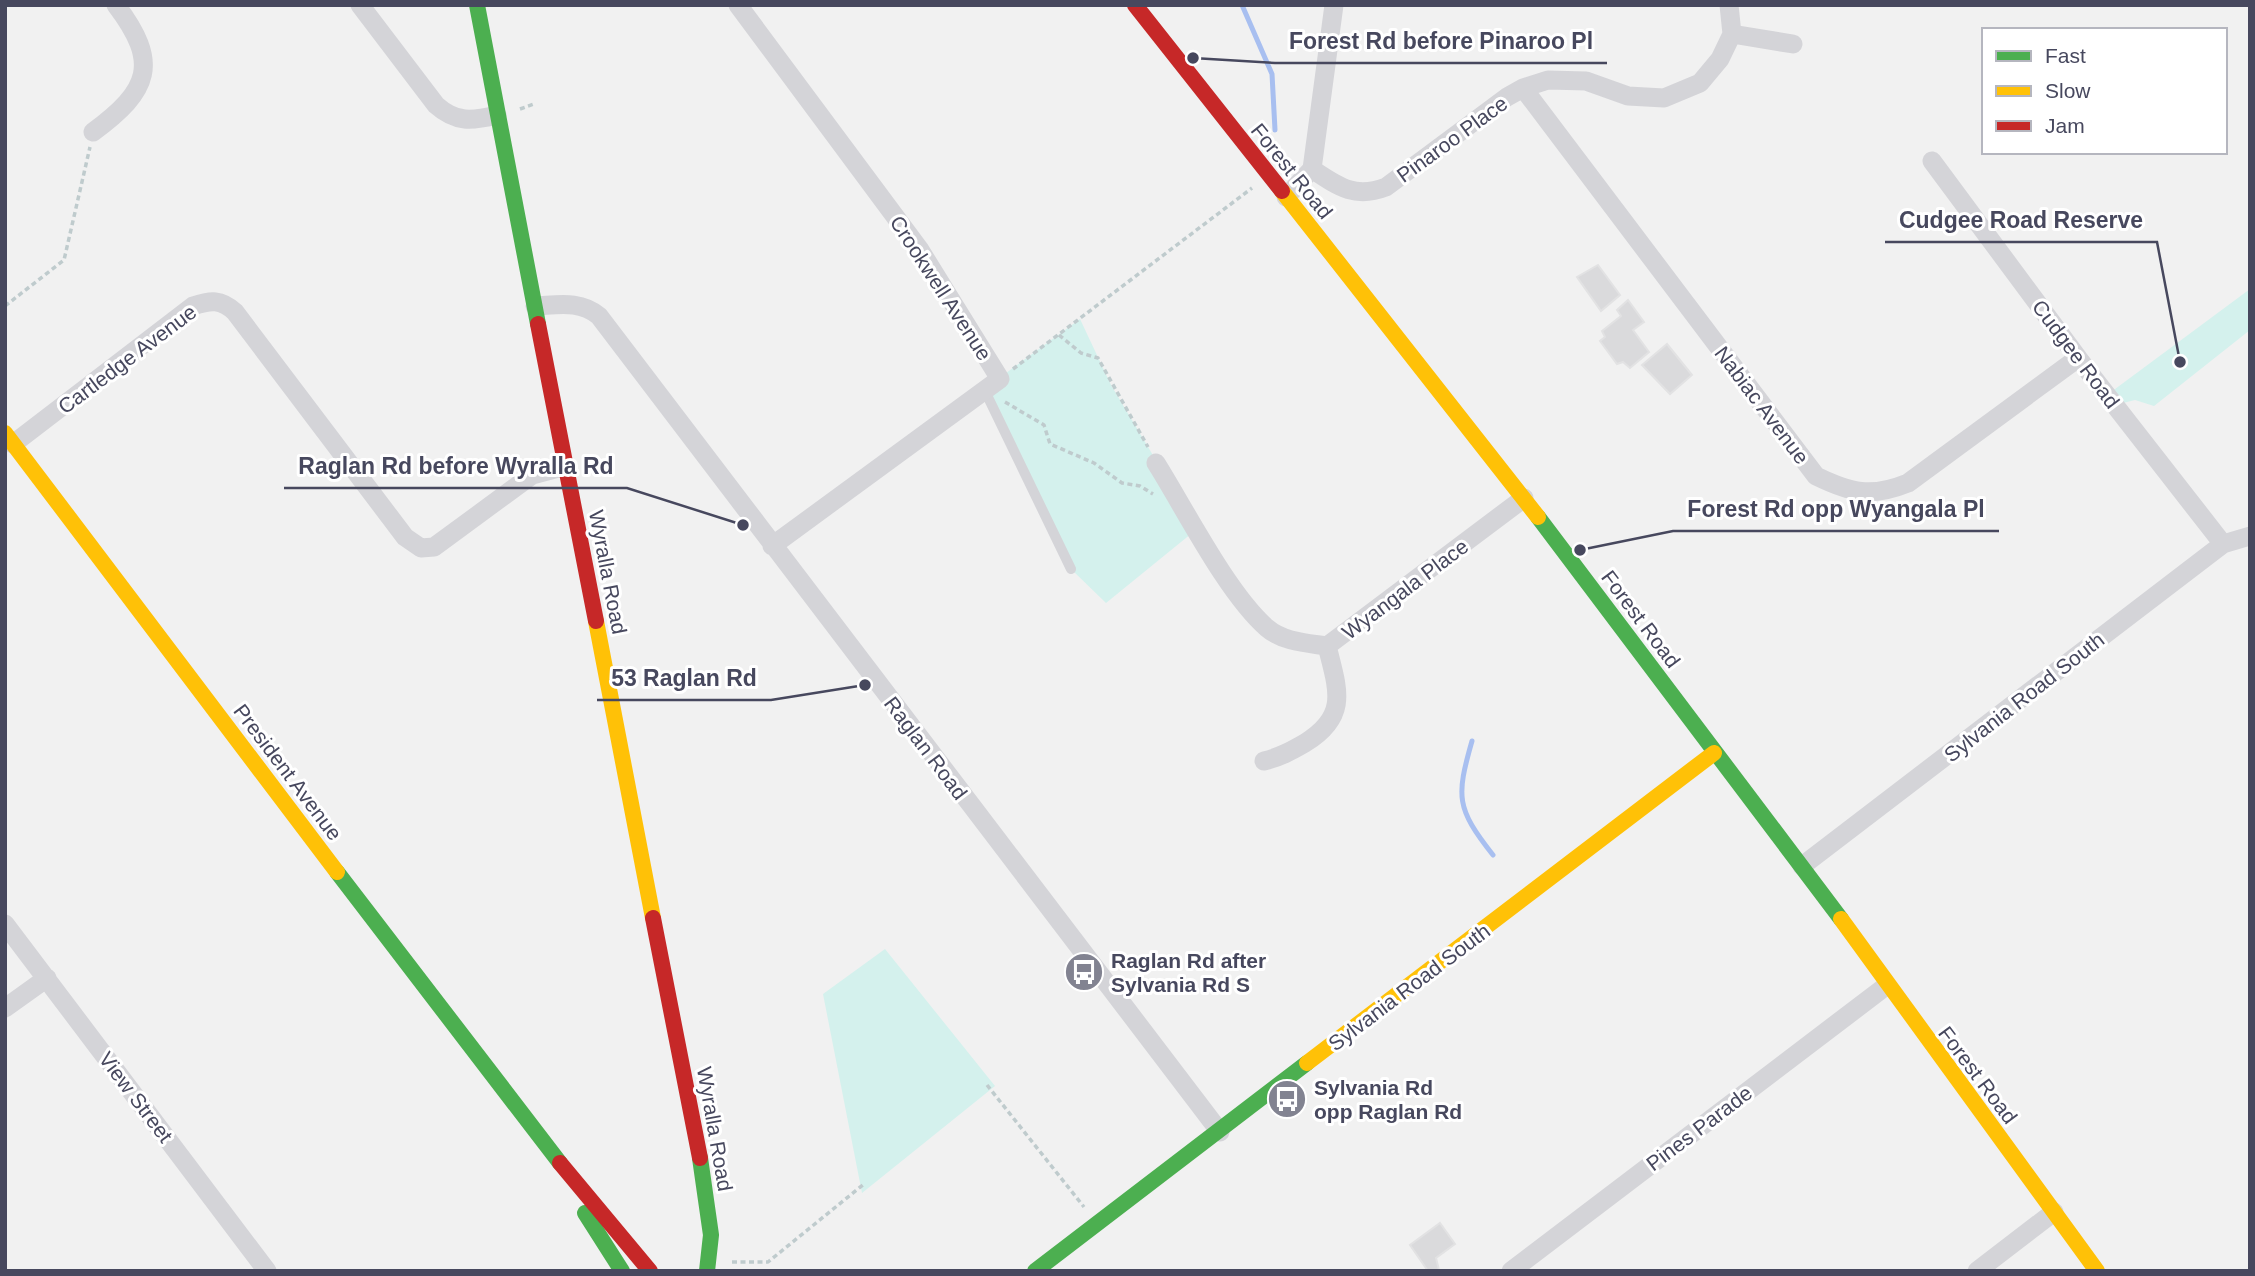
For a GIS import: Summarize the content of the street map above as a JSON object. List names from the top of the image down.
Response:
{
  "streets": {
    "street": [
      "Pinaroo Place",
      "Forest Road",
      "Crookwell Avenue",
      "Cudgee Road",
      "Cartledge Avenue",
      "Nabiac Avenue",
      "Wyralla Road",
      "Wyangala Place",
      "Sylvania Road South",
      "Raglan Road",
      "President Avenue",
      "View Street",
      "Pines Parade"
    ]
  },
  "crossings": [
    ["Pinaroo Place", "Nabiac Avenue"],
    ["Forest Road", "Wyangala Place"],
    ["Forest Road", "Sylvania Road South"],
    ["Forest Road", "Pines Parade"],
    ["Crookwell Avenue", "Raglan Road"],
    ["Cudgee Road", "Nabiac Avenue"],
    ["Cudgee Road", "Sylvania Road South"],
    ["Cartledge Avenue", "Wyralla Road"],
    ["Cartledge Avenue", "President Avenue"],
    ["Wyralla Road", "Raglan Road"],
    ["Sylvania Road South", "Raglan Road"]
  ],
  "places": {
    "other": [
      "Forest Rd before Pinaroo Pl",
      "Cudgee Road Reserve",
      "Raglan Rd before Wyralla Rd",
      "Forest Rd opp Wyangala Pl",
      "53 Raglan Rd"
    ],
    "bus stop": ["Raglan Rd after Sylvania Rd S", "Sylvania Rd opp Raglan Rd"]
  },
  "legend": ["Fast", "Slow", "Jam"]
}
